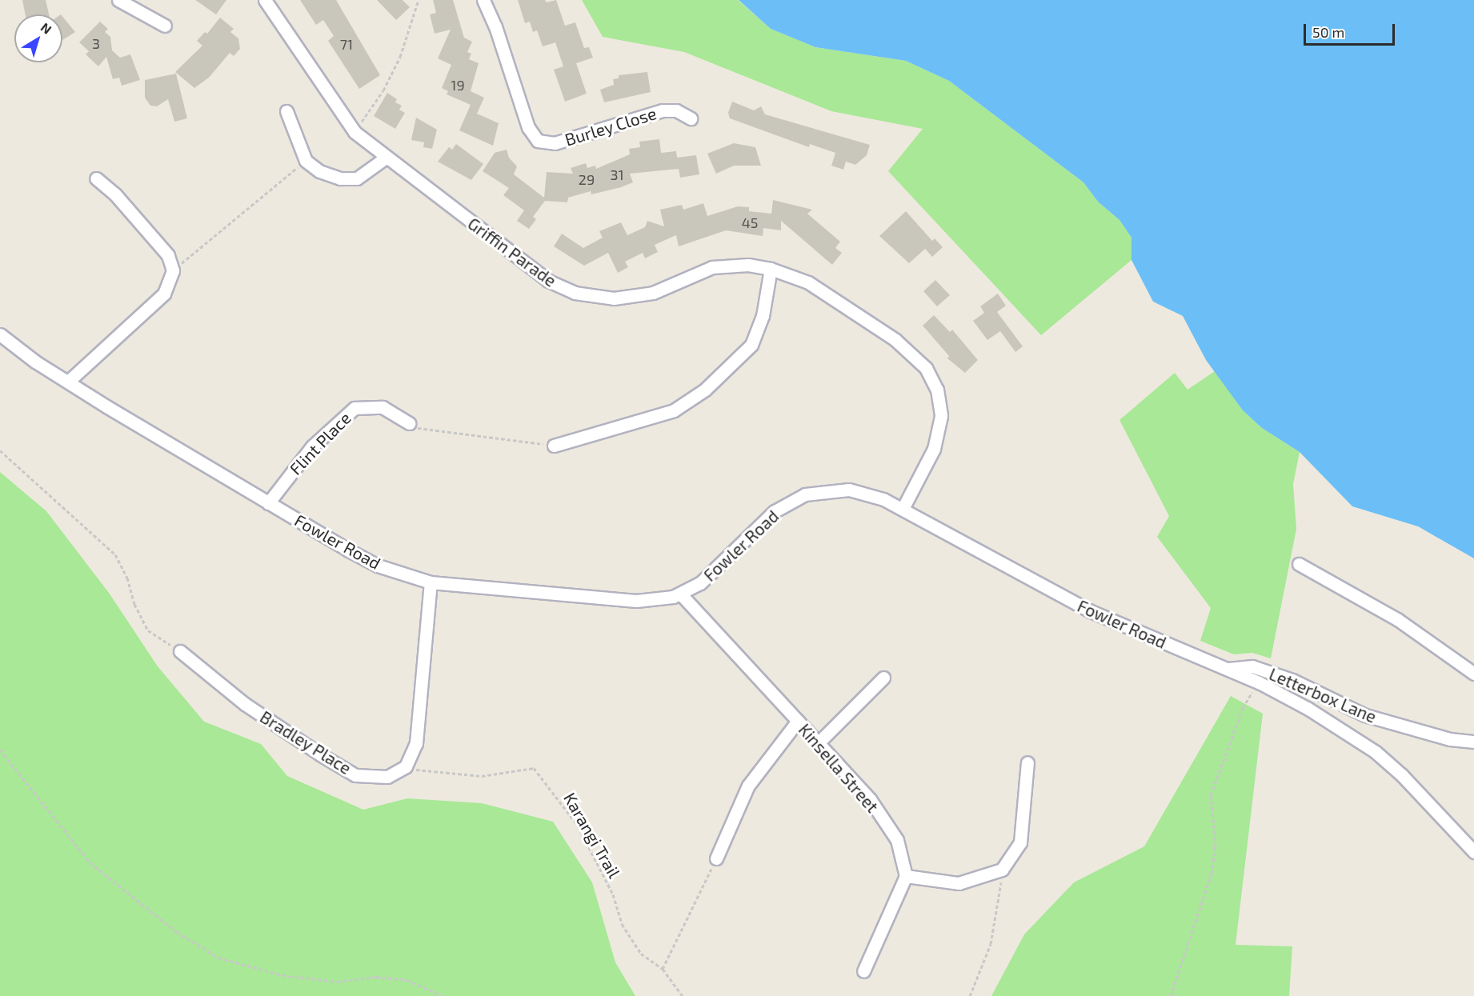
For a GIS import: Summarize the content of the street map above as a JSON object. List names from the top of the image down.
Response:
{
  "streets": {
    "street": [
      "Burley Close",
      "Griffin Parade",
      "Flint Place",
      "Fowler Road",
      "Letterbox Lane",
      "Bradley Place",
      "Kinsella Street"
    ],
    "path": ["Karangi Trail"]
  },
  "crossings": [
    ["Griffin Parade", "Fowler Road"],
    ["Flint Place", "Fowler Road"],
    ["Fowler Road", "Letterbox Lane"],
    ["Fowler Road", "Kinsella Street"],
    ["Bradley Place", "Karangi Trail"]
  ],
  "house_numbers": [
    "3",
    "71",
    "19",
    "31",
    "29",
    "45"
  ],
  "scale_bar": "50 m",
  "north": "top right"
}
